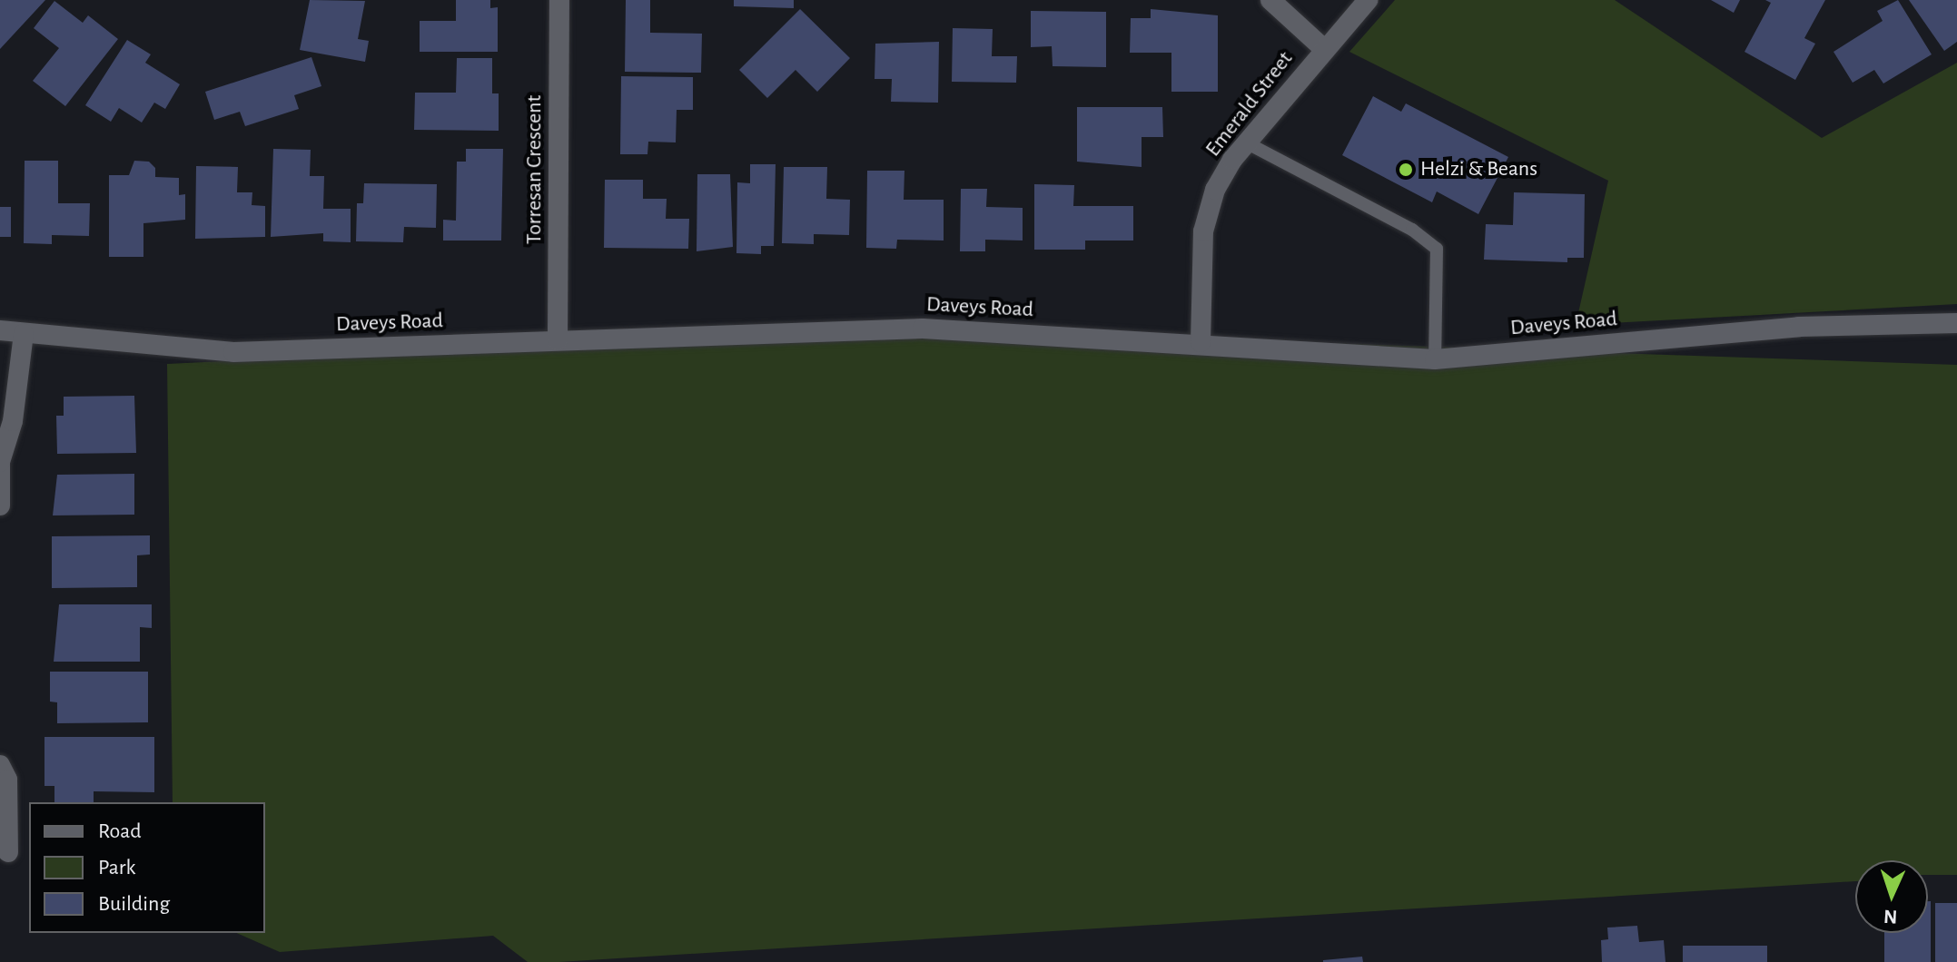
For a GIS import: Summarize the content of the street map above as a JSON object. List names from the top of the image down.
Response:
{
  "streets": {
    "street": ["Emerald Street", "Torresan Crescent", "Daveys Road"]
  },
  "crossings": [
    ["Emerald Street", "Daveys Road"],
    ["Torresan Crescent", "Daveys Road"]
  ],
  "places": ["Helzi & Beans"],
  "legend": ["Road", "Park", "Building"],
  "north": "bottom"
}
